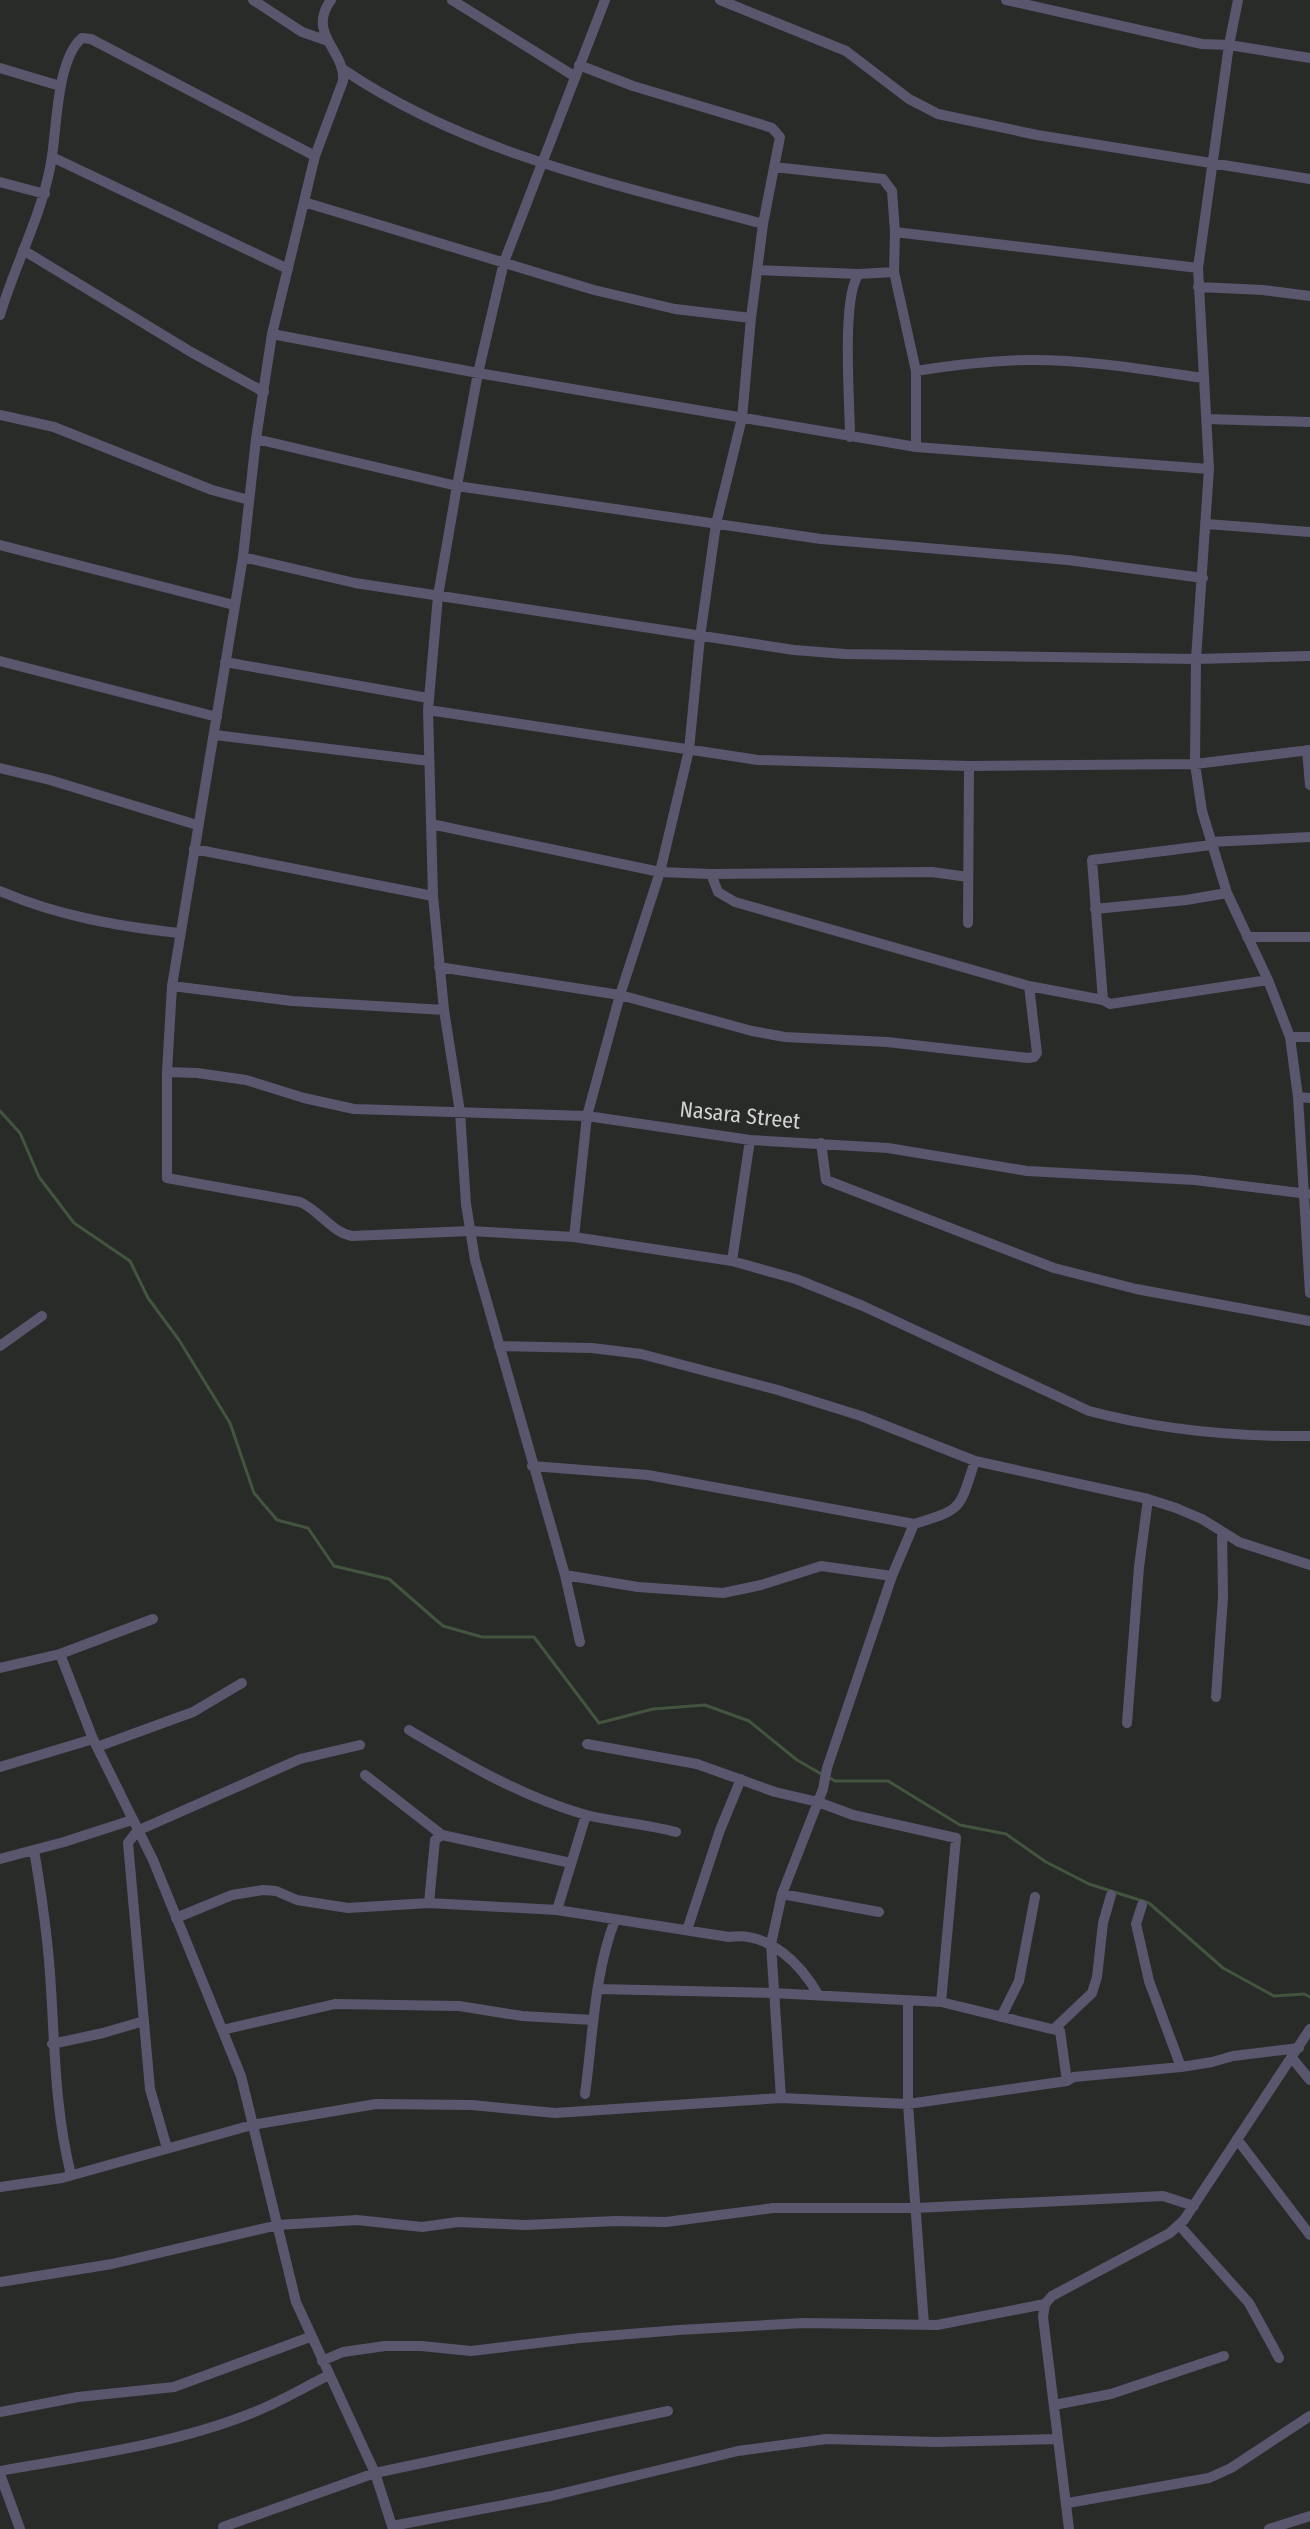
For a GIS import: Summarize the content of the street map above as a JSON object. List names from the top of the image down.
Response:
{
  "streets": {
    "street": ["Nasara Street"]
  }
}
